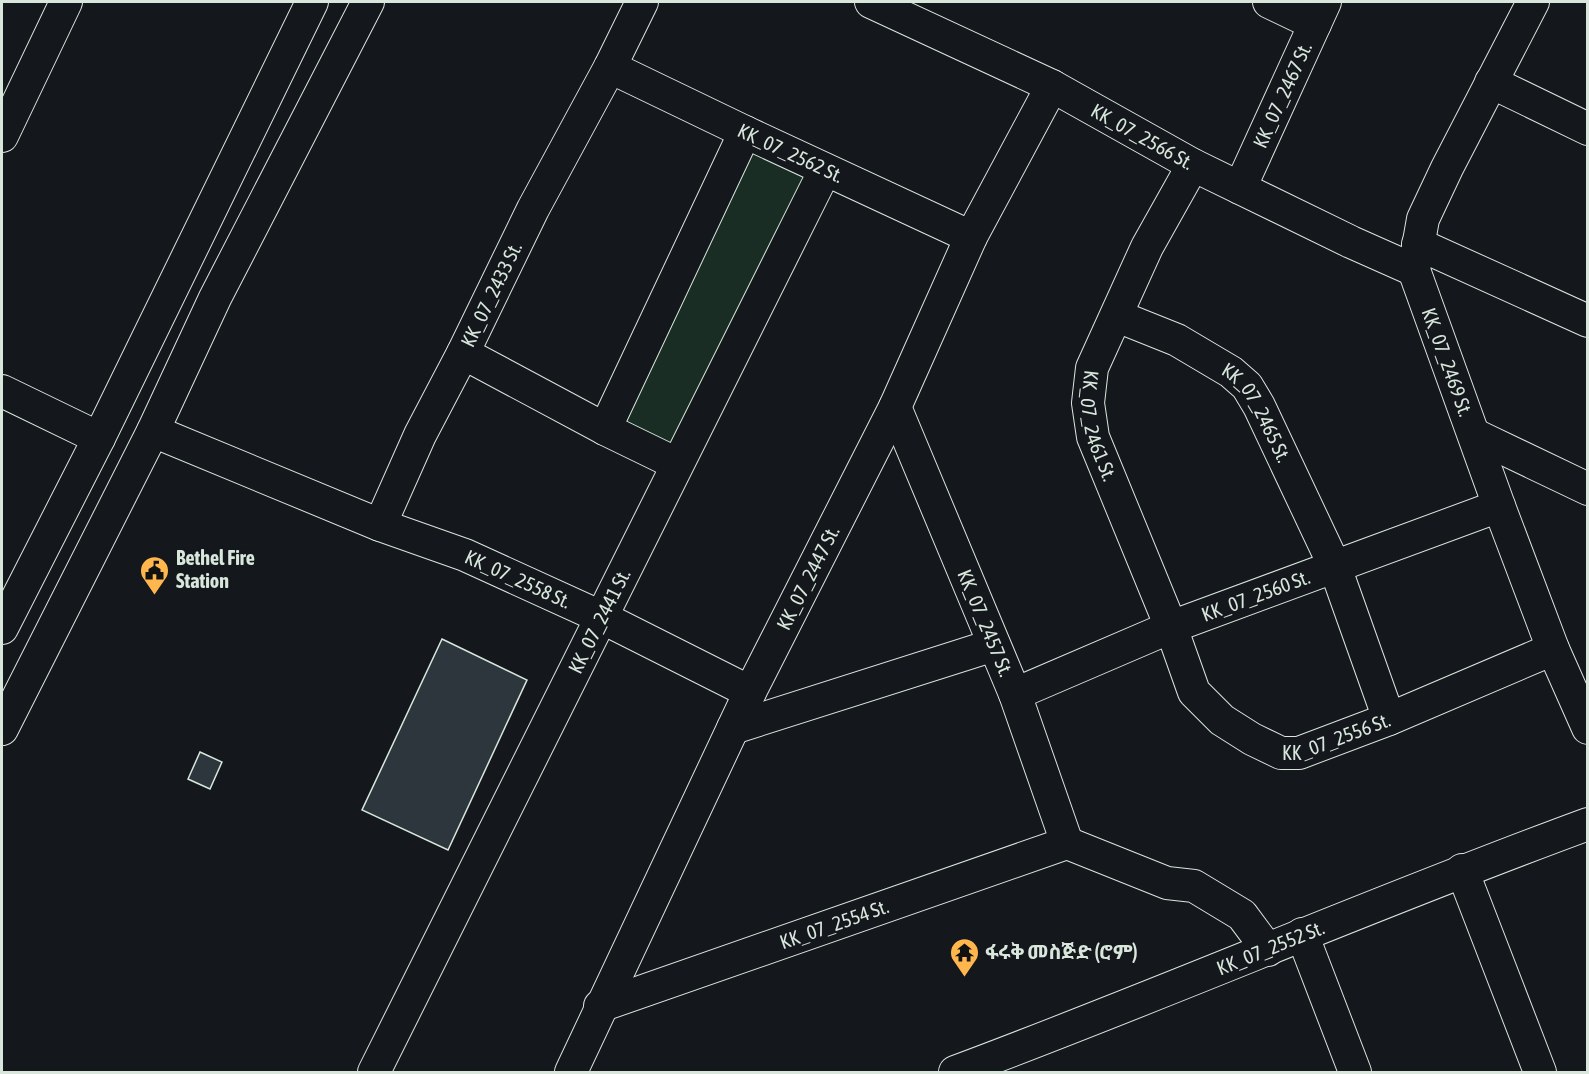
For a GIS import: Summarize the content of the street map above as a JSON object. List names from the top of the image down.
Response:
{
  "streets": {
    "street": [
      "KK_07_2467 St.",
      "KK_07_2566 St.",
      "KK_07_2562 St.",
      "KK_07_2433 St.",
      "KK_07_2469 St.",
      "KK_07_2465 St.",
      "KK_07_2461 St.",
      "KK_07_2447 St.",
      "KK_07_2558 St.",
      "KK_07_2560 St.",
      "KK_07_2441 St.",
      "KK_07_2457 St.",
      "KK_07_2556 St.",
      "KK_07_2554 St.",
      "KK_07_2552 St."
    ]
  },
  "crossings": [
    ["KK_07_2467 St.", "KK_07_2566 St."],
    ["KK_07_2566 St.", "KK_07_2469 St."],
    ["KK_07_2566 St.", "KK_07_2461 St."],
    ["KK_07_2566 St.", "KK_07_2447 St."],
    ["KK_07_2562 St.", "KK_07_2433 St."],
    ["KK_07_2562 St.", "KK_07_2447 St."],
    ["KK_07_2562 St.", "KK_07_2441 St."],
    ["KK_07_2433 St.", "KK_07_2558 St."],
    ["KK_07_2469 St.", "KK_07_2560 St."],
    ["KK_07_2469 St.", "KK_07_2556 St."],
    ["KK_07_2465 St.", "KK_07_2461 St."],
    ["KK_07_2465 St.", "KK_07_2560 St."],
    ["KK_07_2465 St.", "KK_07_2556 St."],
    ["KK_07_2461 St.", "KK_07_2560 St."],
    ["KK_07_2461 St.", "KK_07_2556 St."],
    ["KK_07_2447 St.", "KK_07_2558 St."],
    ["KK_07_2447 St.", "KK_07_2457 St."],
    ["KK_07_2447 St.", "KK_07_2554 St."],
    ["KK_07_2558 St.", "KK_07_2441 St."],
    ["KK_07_2560 St.", "KK_07_2457 St."],
    ["KK_07_2560 St.", "KK_07_2556 St."],
    ["KK_07_2457 St.", "KK_07_2554 St."]
  ],
  "places": {
    "public building": ["Bethel Fire Station"],
    "temple": ["ፋሩቅ መስጅድ (ሮም)"]
  }
}
